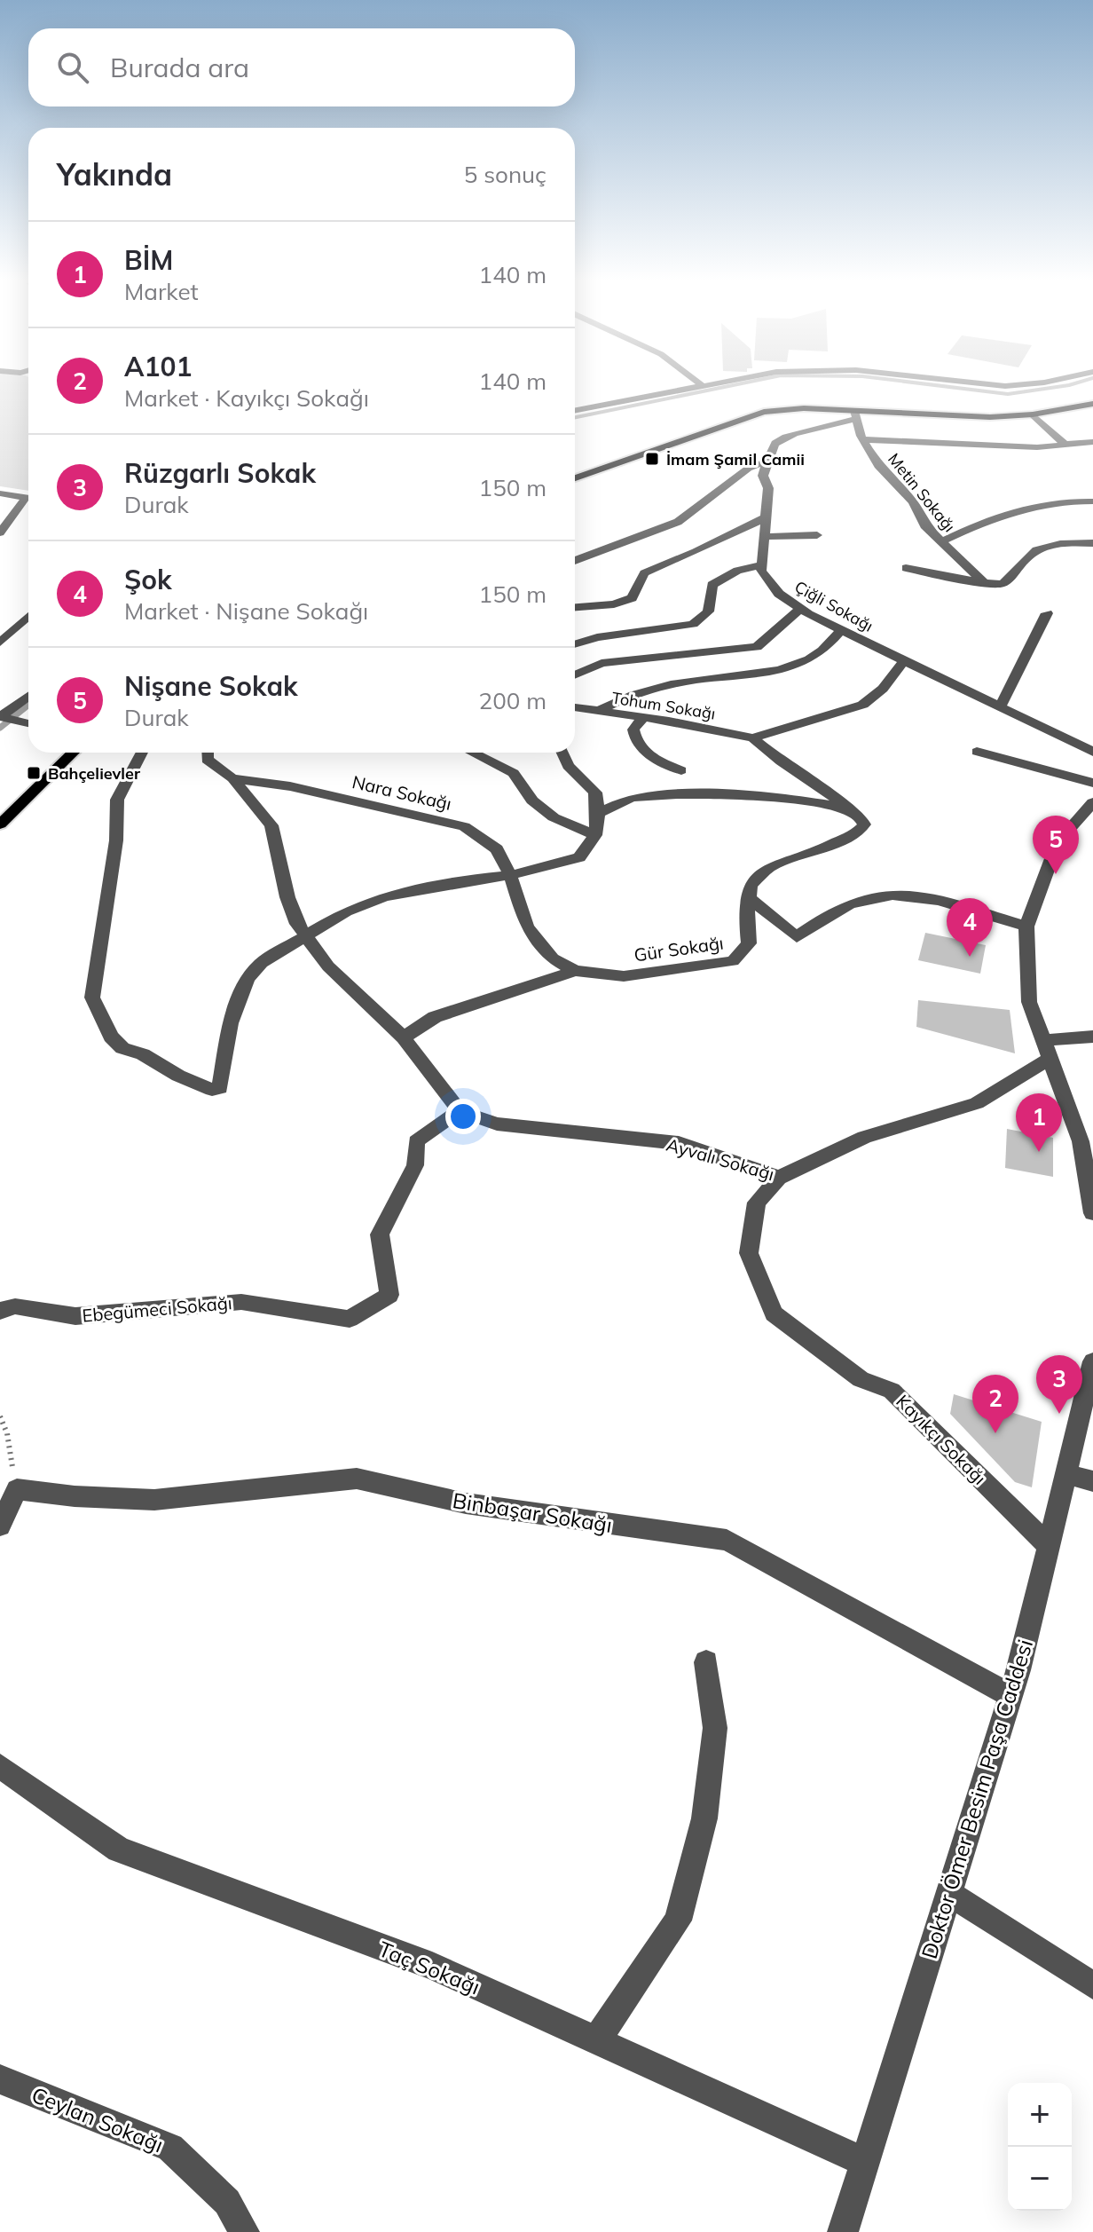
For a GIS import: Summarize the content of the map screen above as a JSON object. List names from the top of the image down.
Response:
{
  "streets": {
    "street": [
      "Metin Sokağı",
      "Çiğli Sokağı",
      "Tohum Sokağı",
      "Nara Sokağı",
      "Gür Sokağı",
      "Ayvalı Sokağı",
      "Ebegümeci Sokağı",
      "Kayıkçı Sokağı",
      "Binbaşar Sokağı",
      "Doktor Ömer Besim Paşa Caddesi",
      "Taç Sokağı",
      "Ceylan Sokağı"
    ]
  },
  "crossings": [
    ["Nara Sokağı", "Gür Sokağı"],
    ["Ayvalı Sokağı", "Ebegümeci Sokağı"],
    ["Ayvalı Sokağı", "Kayıkçı Sokağı"],
    ["Kayıkçı Sokağı", "Doktor Ömer Besim Paşa Caddesi"],
    ["Binbaşar Sokağı", "Doktor Ömer Besim Paşa Caddesi"],
    ["Doktor Ömer Besim Paşa Caddesi", "Taç Sokağı"]
  ],
  "places": {
    "transit": ["İmam Şamil Camii", "Bahçelievler"]
  },
  "page": {
    "search": "Burada ara",
    "heading": ["Yakında", "5 sonuç"],
    "list": [
      {
        "mark": "1",
        "name": "BİM",
        "note": "Market",
        "value": "140 m"
      },
      {
        "mark": "2",
        "name": "A101",
        "note": "Market · Kayıkçı Sokağı",
        "value": "140 m"
      },
      {
        "mark": "3",
        "name": "Rüzgarlı Sokak",
        "note": "Durak",
        "value": "150 m"
      },
      {
        "mark": "4",
        "name": "Şok",
        "note": "Market · Nişane Sokağı",
        "value": "150 m"
      },
      {
        "mark": "5",
        "name": "Nişane Sokak",
        "note": "Durak",
        "value": "200 m"
      }
    ],
    "pins": [
      "5",
      "4",
      "1",
      "3",
      "2"
    ],
    "map_buttons": ["+", "−"]
  }
}
